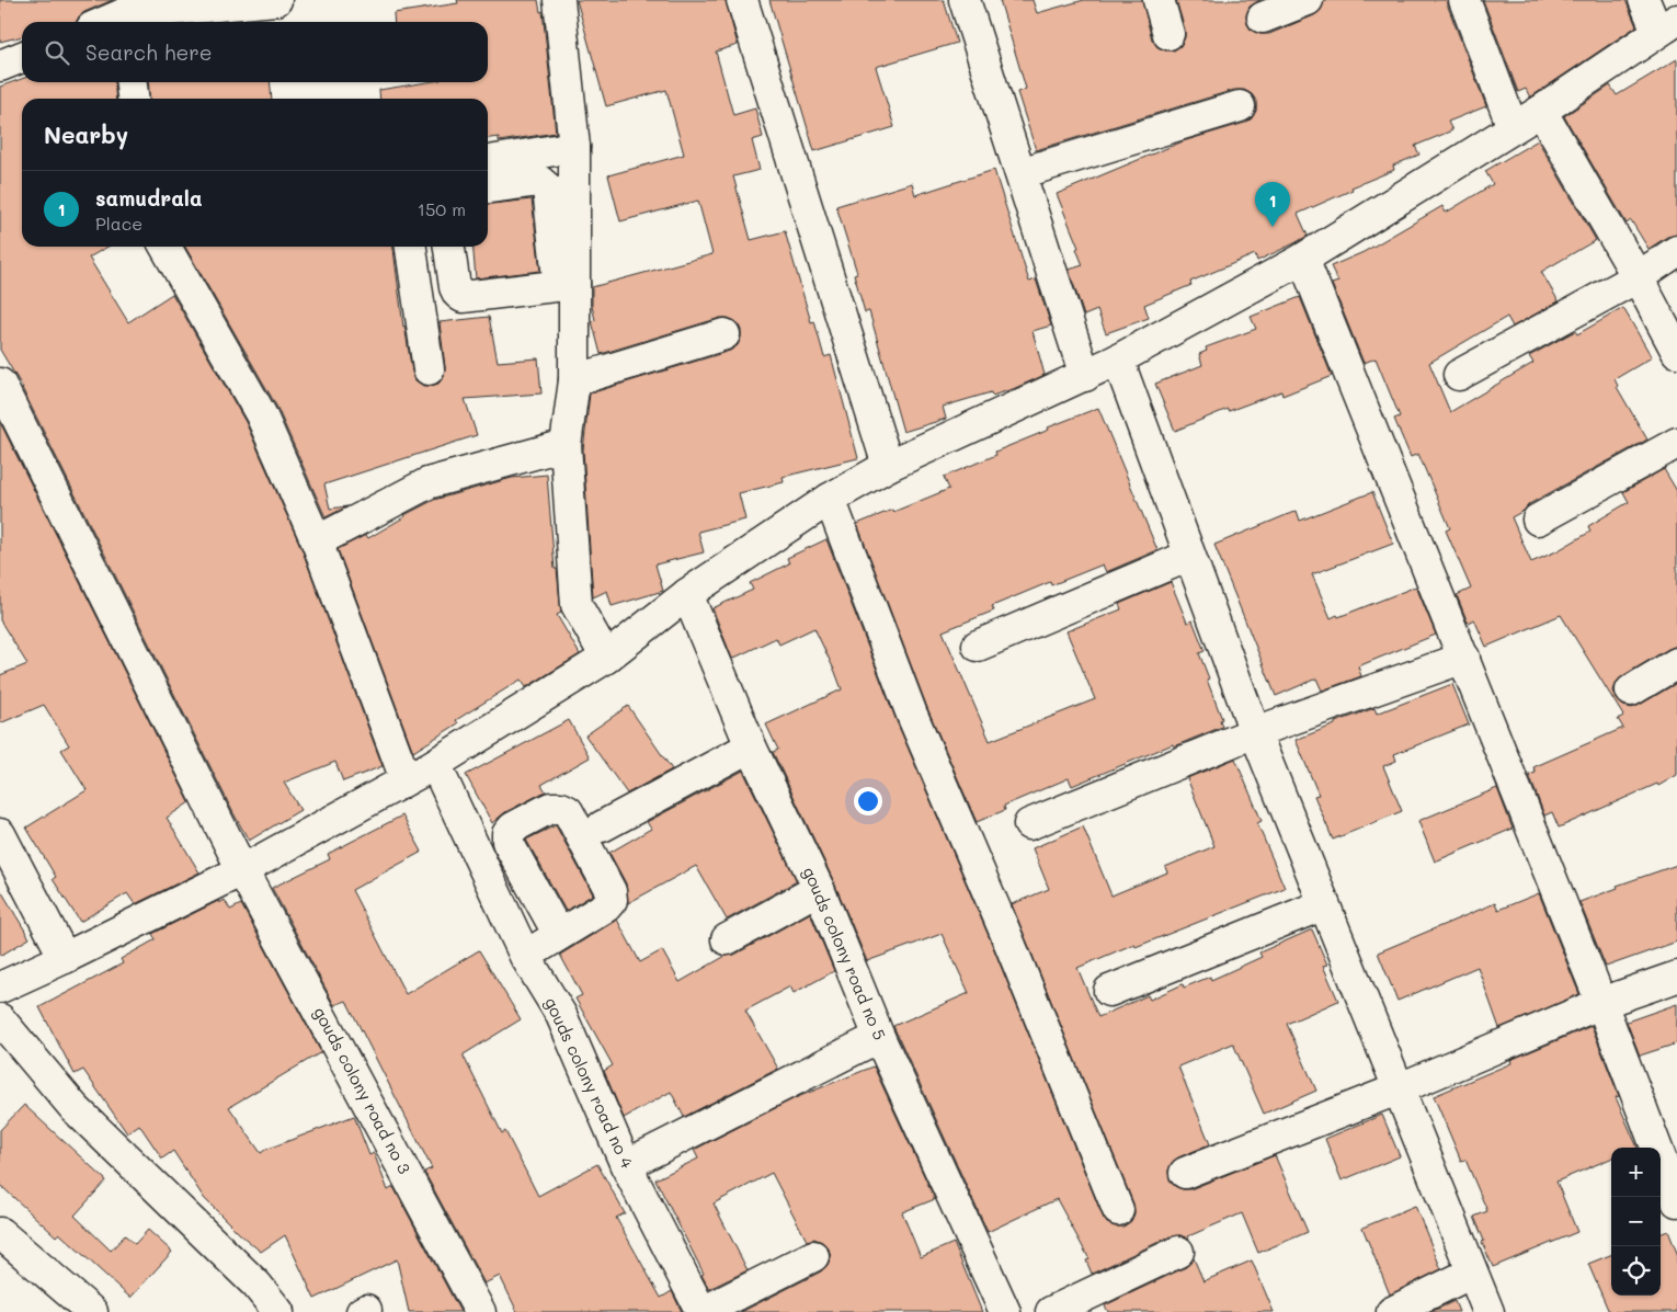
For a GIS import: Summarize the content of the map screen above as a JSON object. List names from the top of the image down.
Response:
{
  "streets": {
    "street": ["gouds colony road no 5", "gouds colony road no 4", "gouds colony road no 3"]
  },
  "page": {
    "search": "Search here",
    "heading": "Nearby",
    "list": [
      {
        "mark": "1",
        "name": "samudrala",
        "note": "Place",
        "value": "150 m"
      }
    ],
    "pins": "1",
    "map_buttons": ["+", "−"]
  }
}
